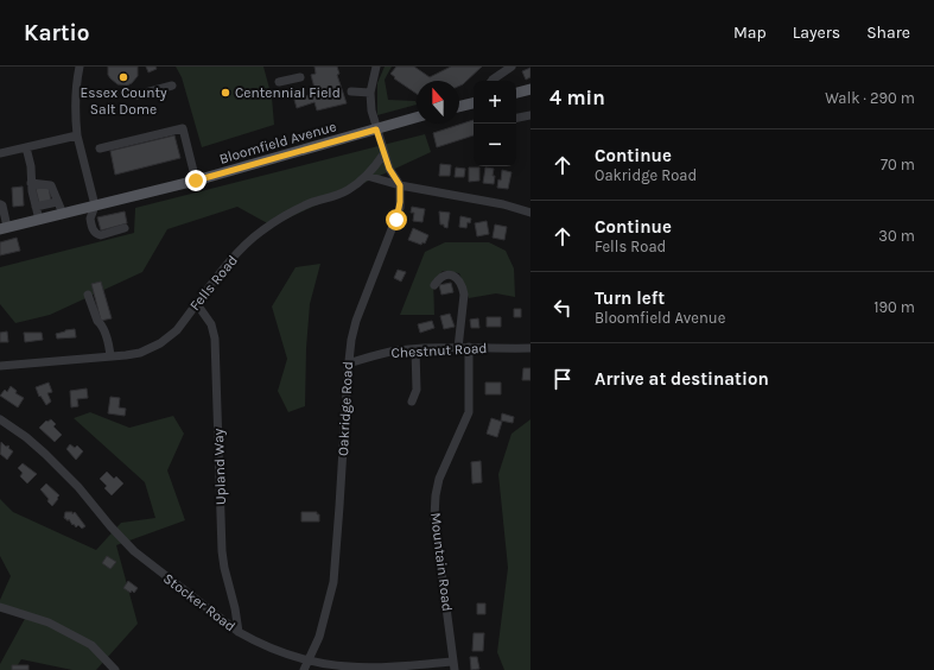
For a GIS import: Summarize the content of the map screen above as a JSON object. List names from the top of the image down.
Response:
{
  "streets": {
    "main road": ["Bloomfield Avenue"],
    "street": [
      "Fells Road",
      "Chestnut Road",
      "Oakridge Road",
      "Upland Way",
      "Mountain Road",
      "Stocker Road"
    ]
  },
  "crossings": [
    ["Fells Road", "Upland Way"],
    ["Chestnut Road", "Oakridge Road"],
    ["Chestnut Road", "Mountain Road"],
    ["Oakridge Road", "Stocker Road"],
    ["Upland Way", "Stocker Road"],
    ["Mountain Road", "Stocker Road"]
  ],
  "places": ["Essex County Salt Dome", "Centennial Field"],
  "north": "top",
  "page": {
    "header": "Kartio",
    "nav": ["Map", "Layers", "Share"],
    "heading": ["4 min", "Walk · 290 m"],
    "map_buttons": ["+", "−"],
    "list": [
      ["Continue", "Oakridge Road", "70 m"],
      ["Continue", "Fells Road", "30 m"],
      ["Turn left", "Bloomfield Avenue", "190 m"],
      "Arrive at destination"
    ]
  }
}
